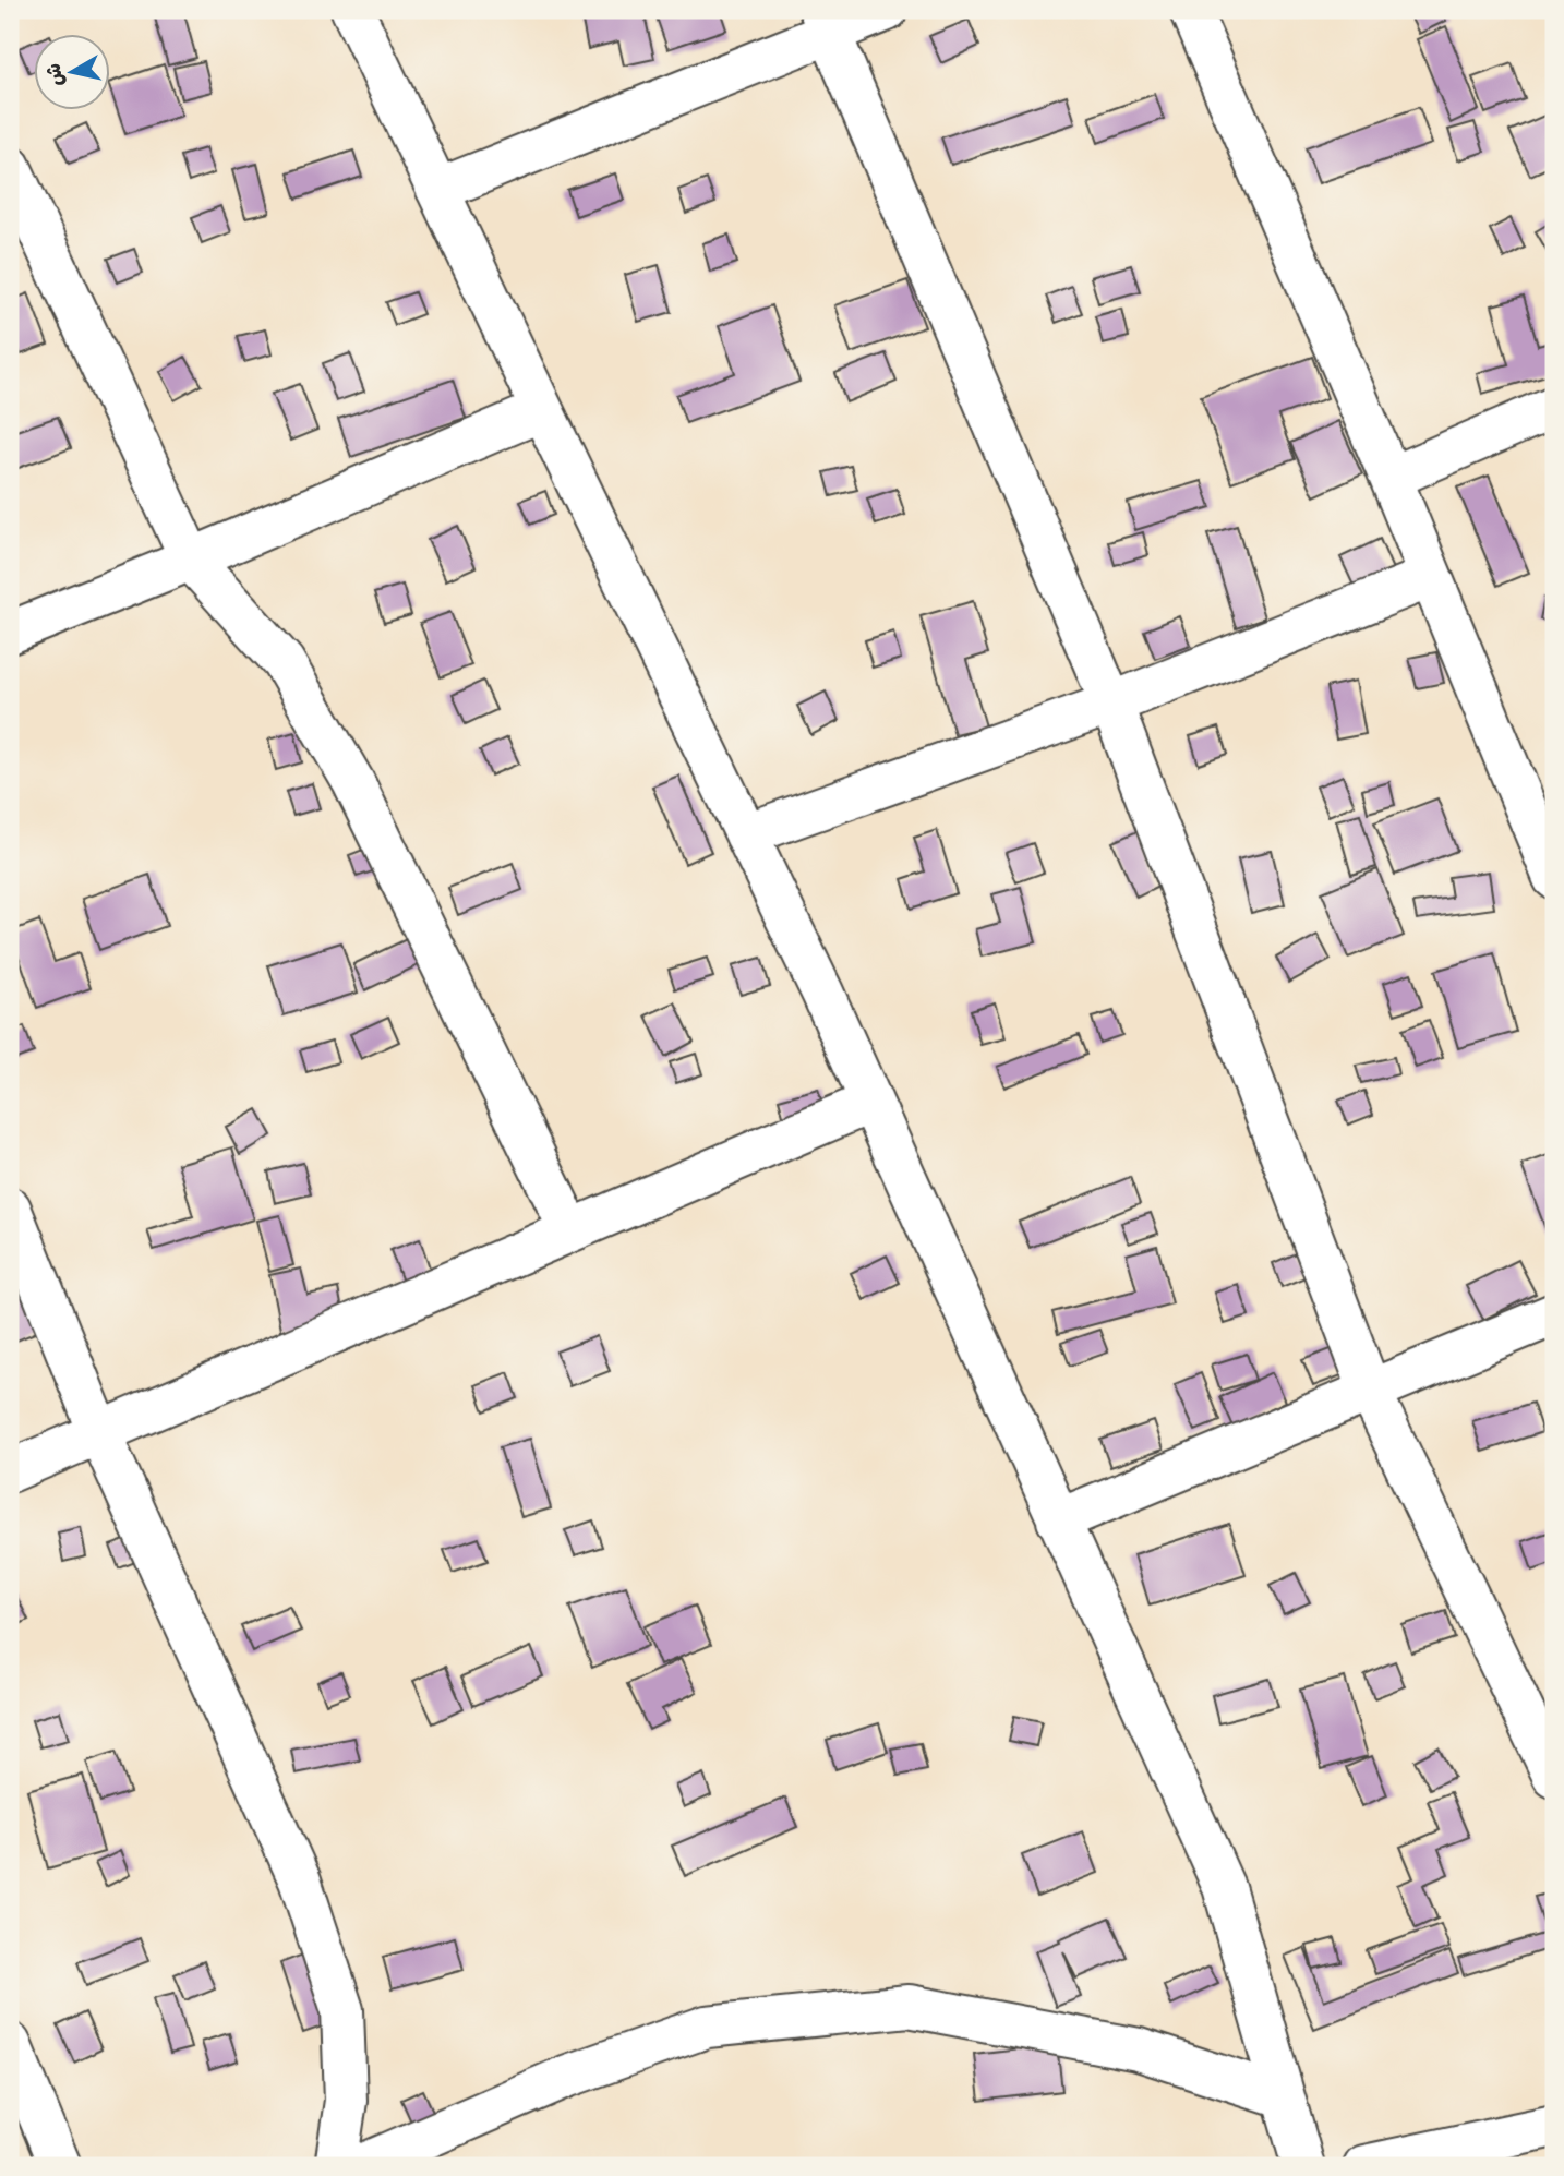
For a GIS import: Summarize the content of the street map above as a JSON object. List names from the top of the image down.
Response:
{
  "north": "left"
}
